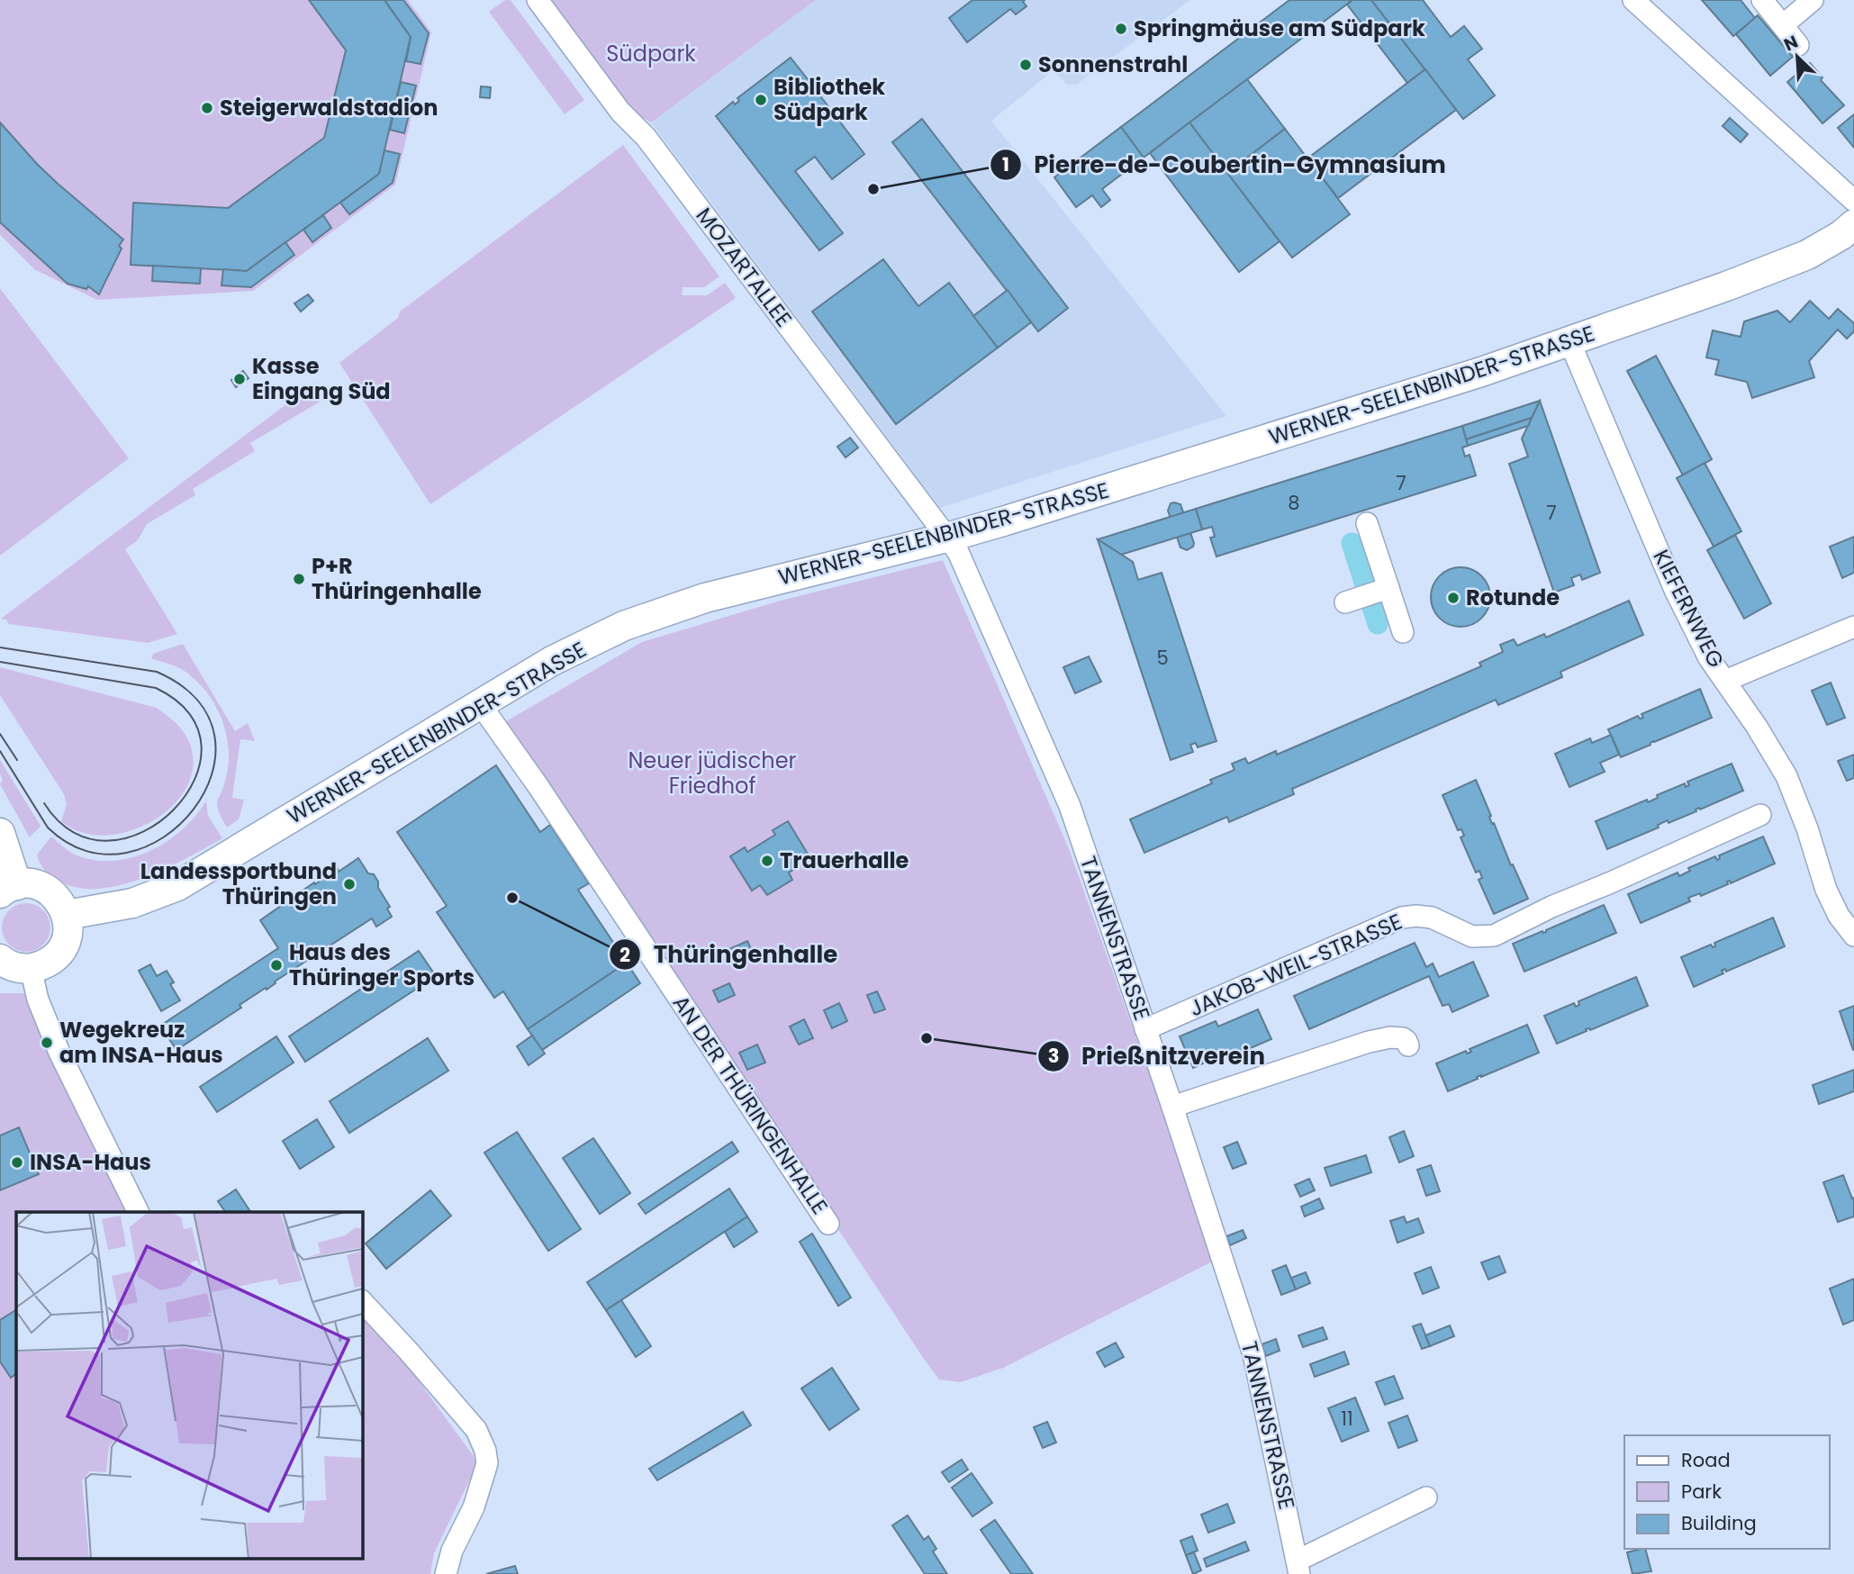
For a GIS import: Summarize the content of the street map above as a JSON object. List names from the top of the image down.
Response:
{
  "streets": {
    "street": [
      "MOZARTALLEE",
      "WERNER-SEELENBINDER-STRASSE",
      "KIEFERNWEG",
      "TANNENSTRASSE",
      "JAKOB-WEIL-STRASSE",
      "AN DER THÜRINGENHALLE"
    ]
  },
  "crossings": [
    ["MOZARTALLEE", "WERNER-SEELENBINDER-STRASSE"],
    ["MOZARTALLEE", "TANNENSTRASSE"],
    ["WERNER-SEELENBINDER-STRASSE", "KIEFERNWEG"],
    ["WERNER-SEELENBINDER-STRASSE", "TANNENSTRASSE"],
    ["WERNER-SEELENBINDER-STRASSE", "AN DER THÜRINGENHALLE"],
    ["TANNENSTRASSE", "JAKOB-WEIL-STRASSE"]
  ],
  "parks": ["Südpark", "Neuer jüdischer Friedhof"],
  "places": [
    "Springmäuse am Südpark",
    "Sonnenstrahl",
    "Bibliothek Südpark",
    "Steigerwaldstadion",
    "Pierre-de-Coubertin-Gymnasium",
    "Kasse Eingang Süd",
    "P+R Thüringenhalle",
    "Rotunde",
    "Trauerhalle",
    "Landessportbund Thüringen",
    "Thüringenhalle",
    "Haus des Thüringer Sports",
    "Prießnitzverein",
    "Wegekreuz am INSA-Haus",
    "INSA-Haus"
  ],
  "house_numbers": [
    "7",
    "8",
    "7",
    "5",
    "11"
  ],
  "legend": ["Road", "Park", "Building"],
  "north": "top left"
}
